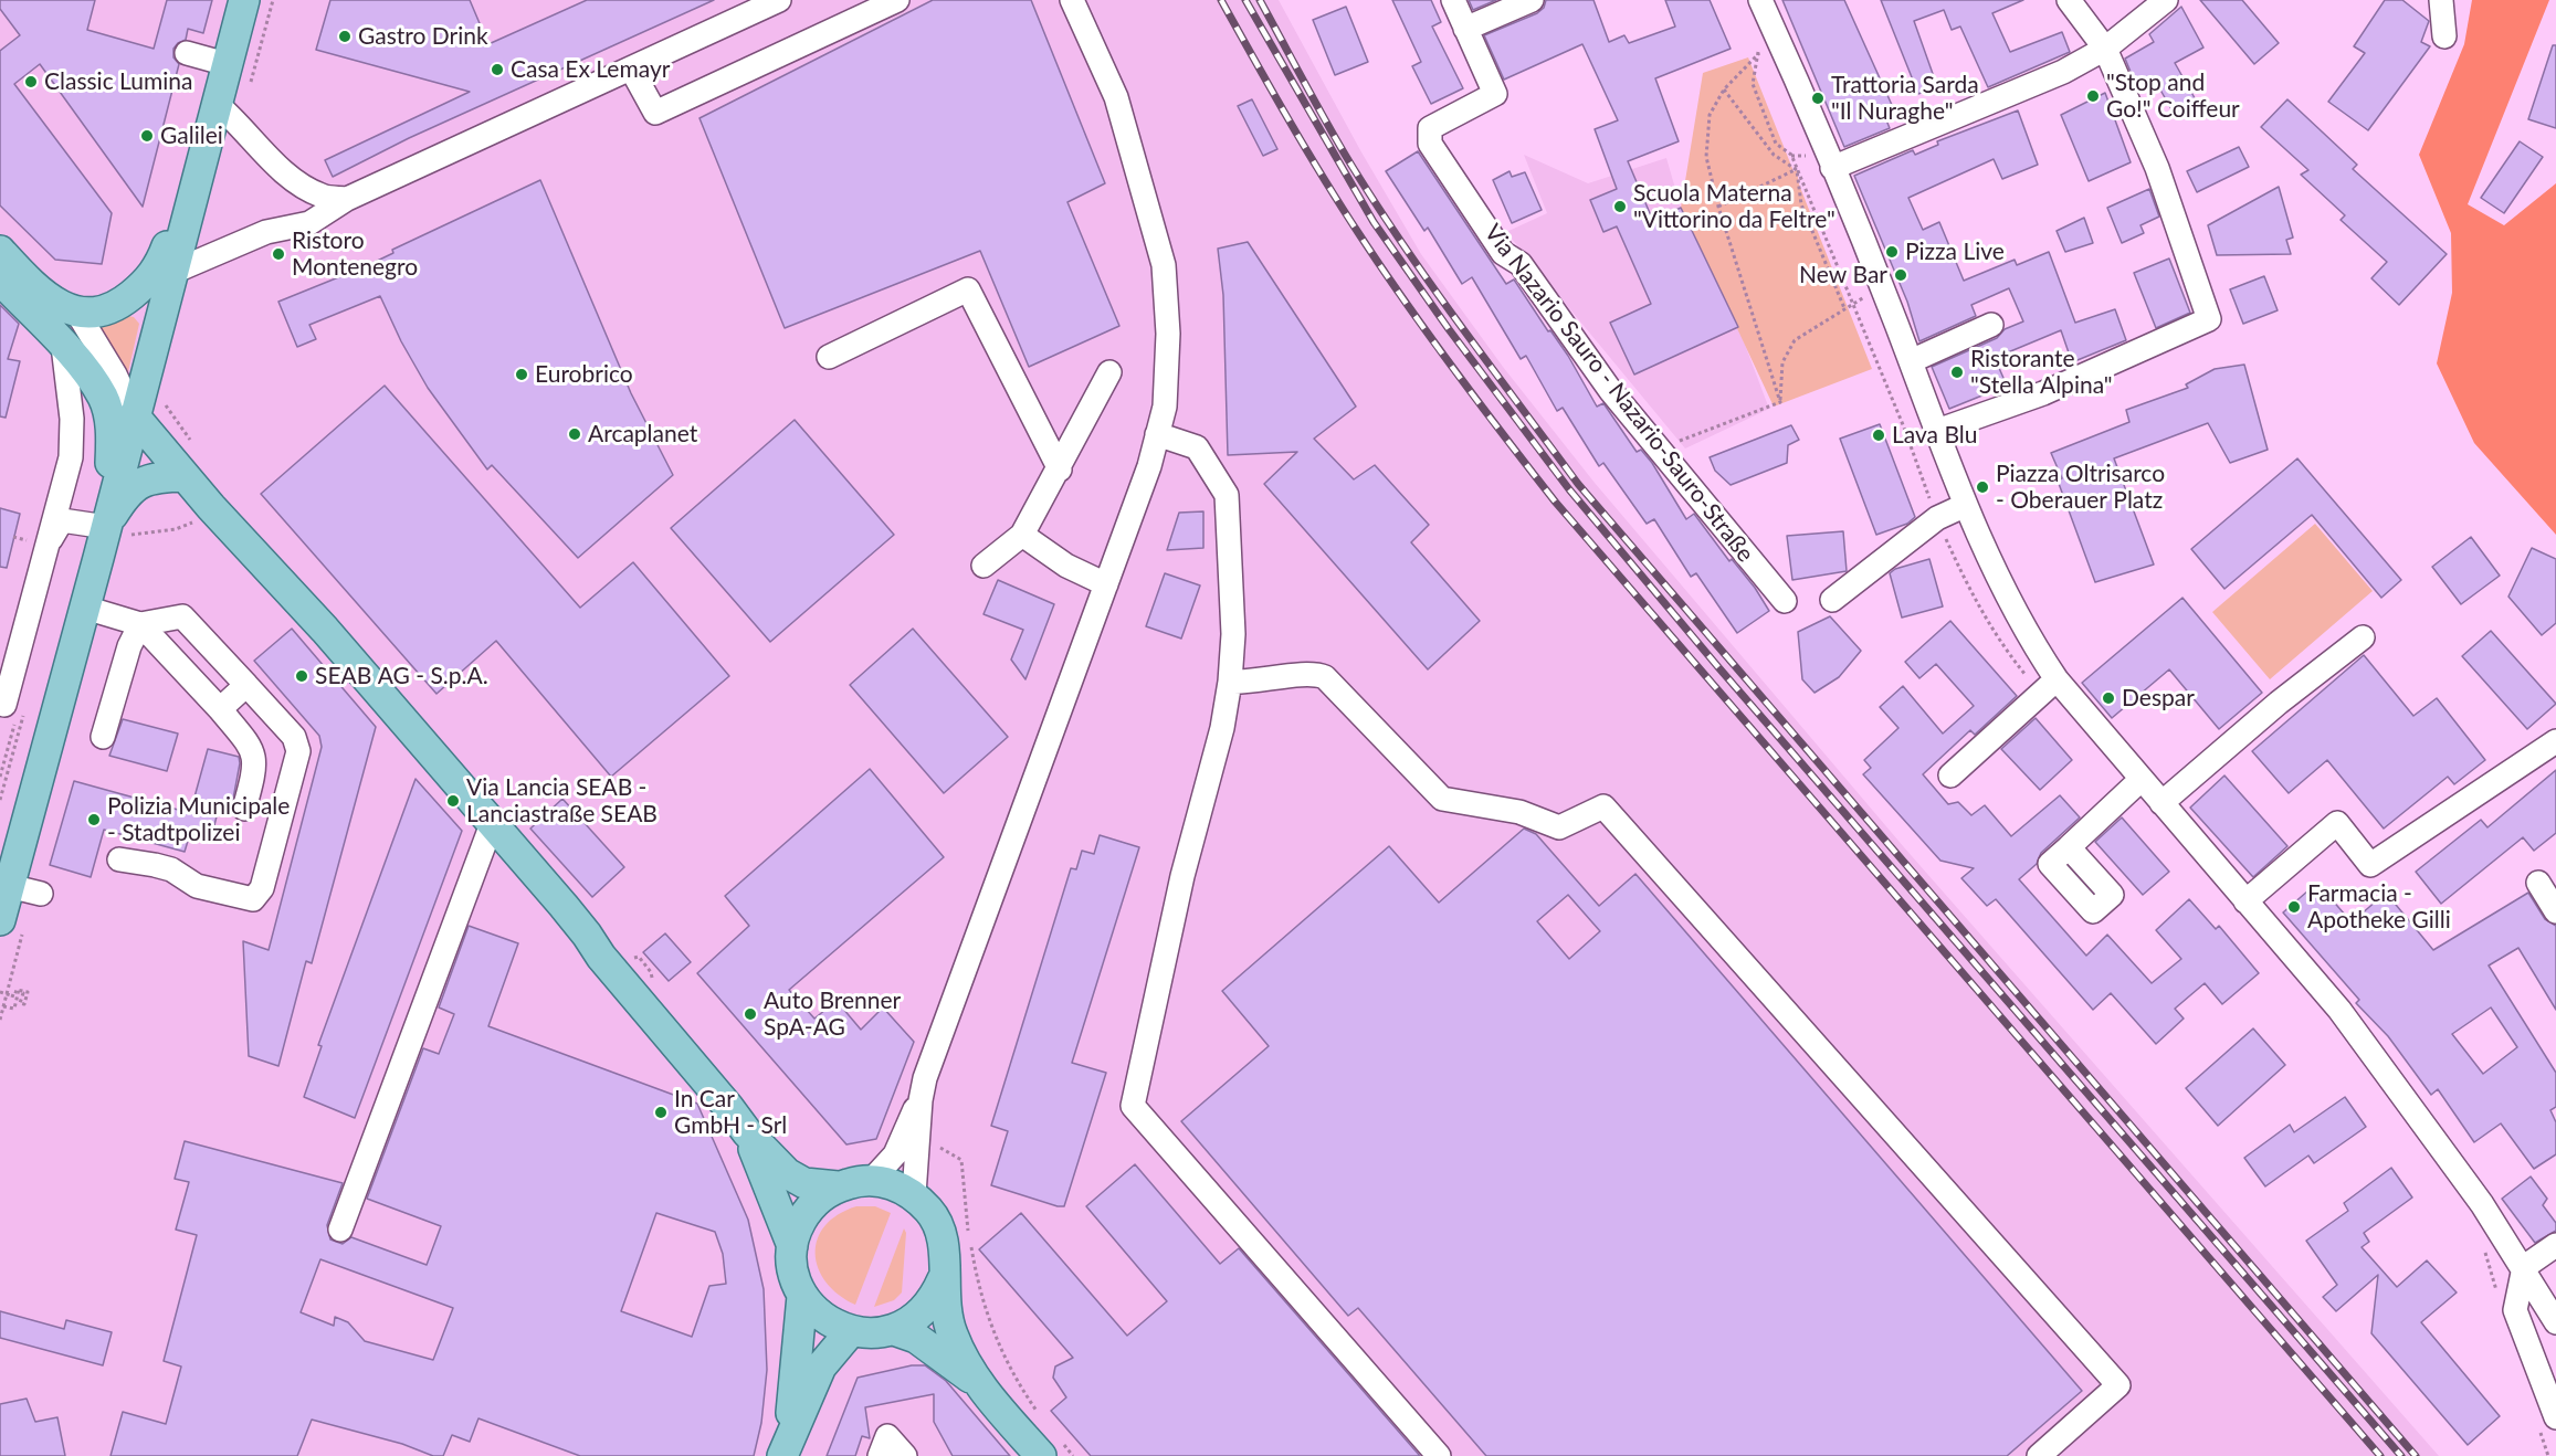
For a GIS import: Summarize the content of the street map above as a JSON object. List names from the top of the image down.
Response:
{
  "streets": {
    "street": ["Via Nazario Sauro - Nazario-Sauro-Straße"]
  },
  "places": [
    "Gastro Drink",
    "Casa Ex Lemayr",
    "Classic Lumina",
    "\"Stop and Go!\" Coiffeur",
    "Trattoria Sarda \"Il Nuraghe\"",
    "Galilei",
    "Scuola Materna \"Vittorino da Feltre\"",
    "Pizza Live",
    "Ristoro Montenegro",
    "New Bar",
    "Ristorante \"Stella Alpina\"",
    "Eurobrico",
    "Arcaplanet",
    "Lava Blu",
    "Piazza Oltrisarco - Oberauer Platz",
    "SEAB AG - S.p.A.",
    "Despar",
    "Via Lancia SEAB - Lanciastraße SEAB",
    "Polizia Municipale - Stadtpolizei",
    "Farmacia - Apotheke Gilli",
    "Auto Brenner SpA-AG",
    "In Car GmbH - Srl"
  ]
}
